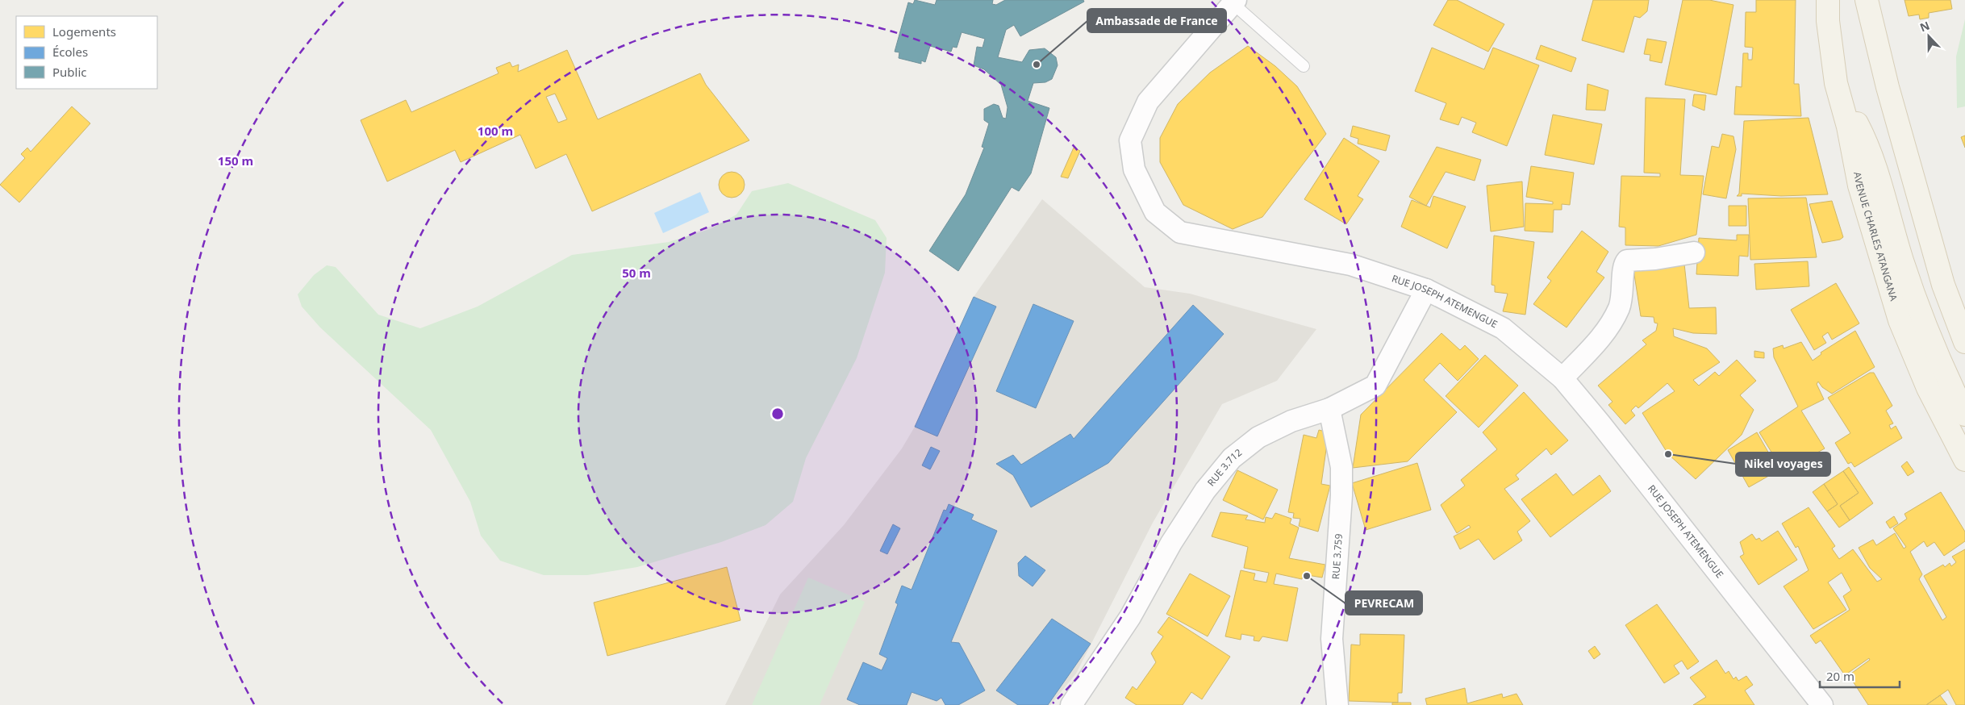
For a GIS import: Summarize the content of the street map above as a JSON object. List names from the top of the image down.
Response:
{
  "streets": {
    "main road": ["AVENUE CHARLES ATANGANA"],
    "street": ["RUE JOSEPH ATEMENGUE", "RUE 3.712", "RUE 3.759"]
  },
  "crossings": [
    ["RUE JOSEPH ATEMENGUE", "RUE 3.712"],
    ["RUE 3.712", "RUE 3.759"]
  ],
  "places": ["Ambassade de France", "Nikel voyages", "PEVRECAM"],
  "legend": ["Logements", "Écoles", "Public"],
  "scale_bar": "20 m",
  "north": "top",
  "rings": ["100 m", "150 m", "50 m"]
}
